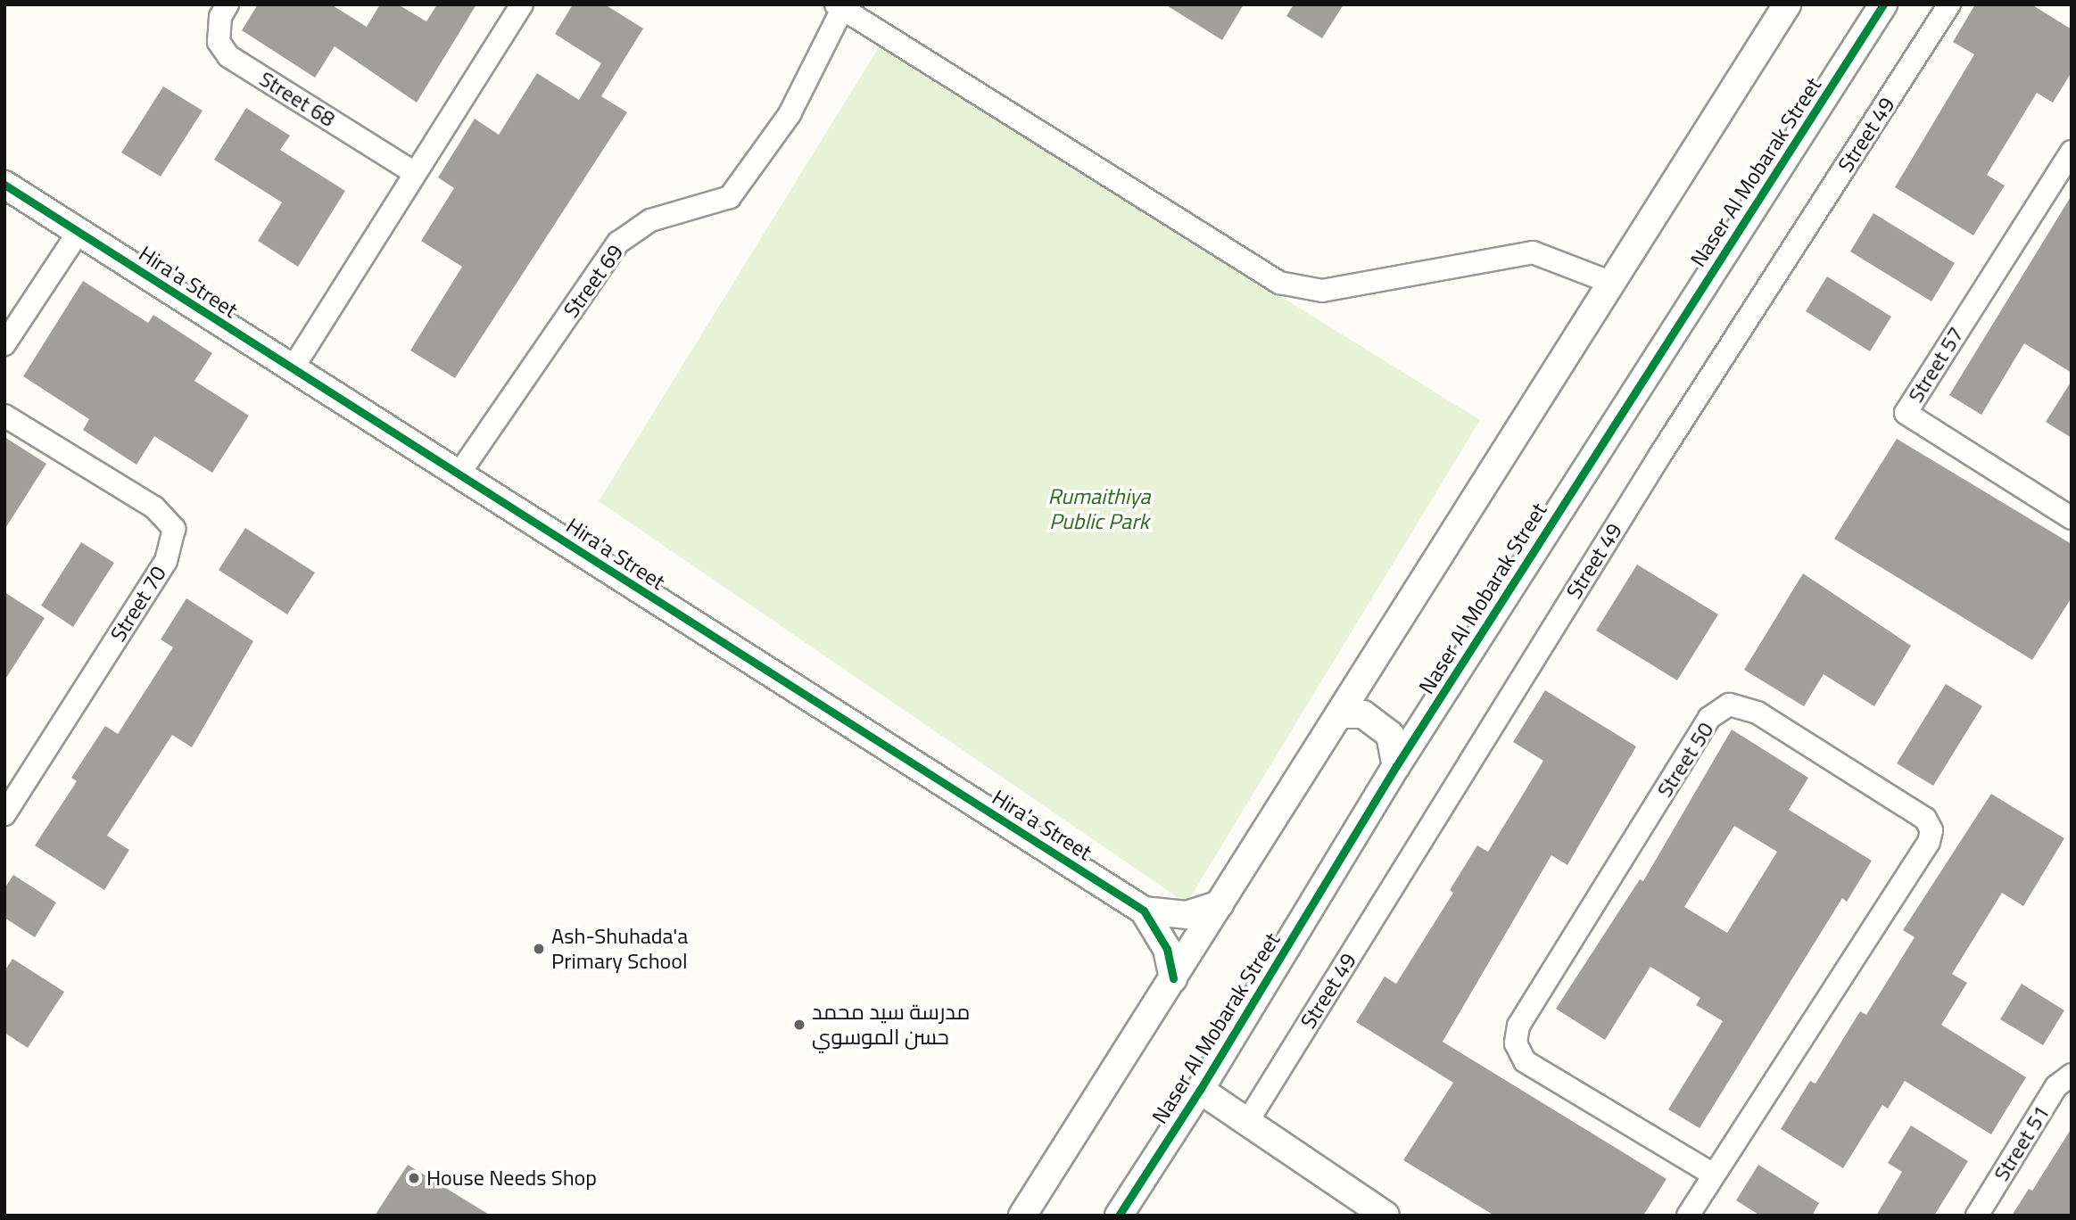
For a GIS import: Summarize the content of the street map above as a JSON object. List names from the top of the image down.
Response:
{
  "streets": {
    "street": [
      "Street 68",
      "Street 49",
      "Naser Al Mobarak Street",
      "Street 69",
      "Hira'a Street",
      "Street 57",
      "Street 70",
      "Street 50",
      "Street 51"
    ]
  },
  "crossings": [
    ["Street 69", "Hira'a Street"]
  ],
  "parks": ["Rumaithiya Public Park"],
  "places": ["Ash-Shuhada'a Primary School", "مدرسة سيد محمد حسن الموسوي", "House Needs Shop"]
}
